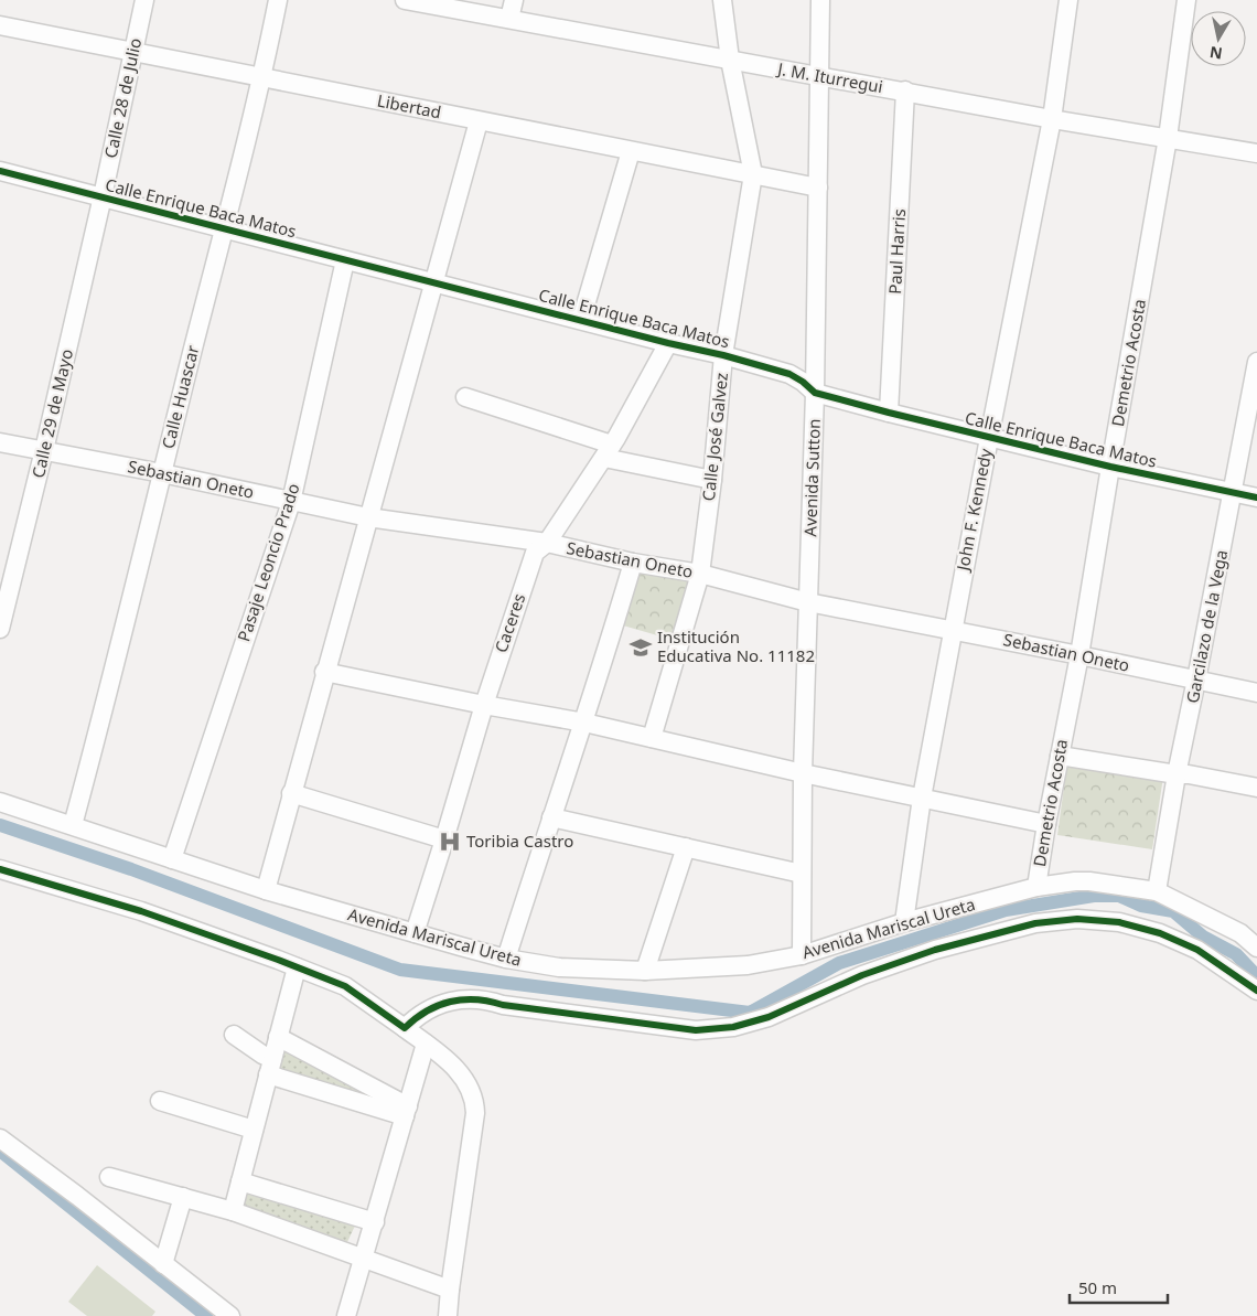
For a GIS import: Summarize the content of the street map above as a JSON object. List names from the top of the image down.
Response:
{
  "streets": {
    "street": [
      "J. M. Iturregui",
      "Calle 28 de Julio",
      "Libertad",
      "Calle Enrique Baca Matos",
      "Paul Harris",
      "Demetrio Acosta",
      "Calle Huascar",
      "Calle 29 de Mayo",
      "Calle José Galvez",
      "Avenida Sutton",
      "Sebastian Oneto",
      "John F. Kennedy",
      "Pasaje Leoncio Prado",
      "Caceres",
      "Garcilazo de la Vega",
      "Avenida Mariscal Ureta"
    ]
  },
  "crossings": [
    ["J. M. Iturregui", "Paul Harris"],
    ["J. M. Iturregui", "Demetrio Acosta"],
    ["J. M. Iturregui", "Calle José Galvez"],
    ["J. M. Iturregui", "Avenida Sutton"],
    ["J. M. Iturregui", "John F. Kennedy"],
    ["Calle 28 de Julio", "Libertad"],
    ["Calle 28 de Julio", "Calle Enrique Baca Matos"],
    ["Calle 28 de Julio", "Calle 29 de Mayo"],
    ["Libertad", "Calle Huascar"],
    ["Libertad", "Calle José Galvez"],
    ["Libertad", "Avenida Sutton"],
    ["Calle Enrique Baca Matos", "Paul Harris"],
    ["Calle Enrique Baca Matos", "Demetrio Acosta"],
    ["Calle Enrique Baca Matos", "Calle Huascar"],
    ["Calle Enrique Baca Matos", "Calle 29 de Mayo"],
    ["Calle Enrique Baca Matos", "Calle José Galvez"],
    ["Calle Enrique Baca Matos", "Avenida Sutton"],
    ["Calle Enrique Baca Matos", "John F. Kennedy"],
    ["Calle Enrique Baca Matos", "Pasaje Leoncio Prado"],
    ["Calle Enrique Baca Matos", "Caceres"],
    ["Calle Enrique Baca Matos", "Garcilazo de la Vega"],
    ["Demetrio Acosta", "Sebastian Oneto"],
    ["Demetrio Acosta", "Avenida Mariscal Ureta"],
    ["Calle Huascar", "Sebastian Oneto"],
    ["Calle Huascar", "Avenida Mariscal Ureta"],
    ["Calle 29 de Mayo", "Sebastian Oneto"],
    ["Calle José Galvez", "Sebastian Oneto"],
    ["Avenida Sutton", "Sebastian Oneto"],
    ["Avenida Sutton", "Avenida Mariscal Ureta"],
    ["Sebastian Oneto", "John F. Kennedy"],
    ["Sebastian Oneto", "Pasaje Leoncio Prado"],
    ["Sebastian Oneto", "Caceres"],
    ["Sebastian Oneto", "Garcilazo de la Vega"],
    ["John F. Kennedy", "Avenida Mariscal Ureta"],
    ["Pasaje Leoncio Prado", "Avenida Mariscal Ureta"],
    ["Caceres", "Avenida Mariscal Ureta"],
    ["Garcilazo de la Vega", "Avenida Mariscal Ureta"]
  ],
  "places": {
    "school or university": ["Institución Educativa No. 11182"],
    "hospital": ["Toribia Castro"]
  },
  "scale_bar": "50 m",
  "north": "bottom"
}
